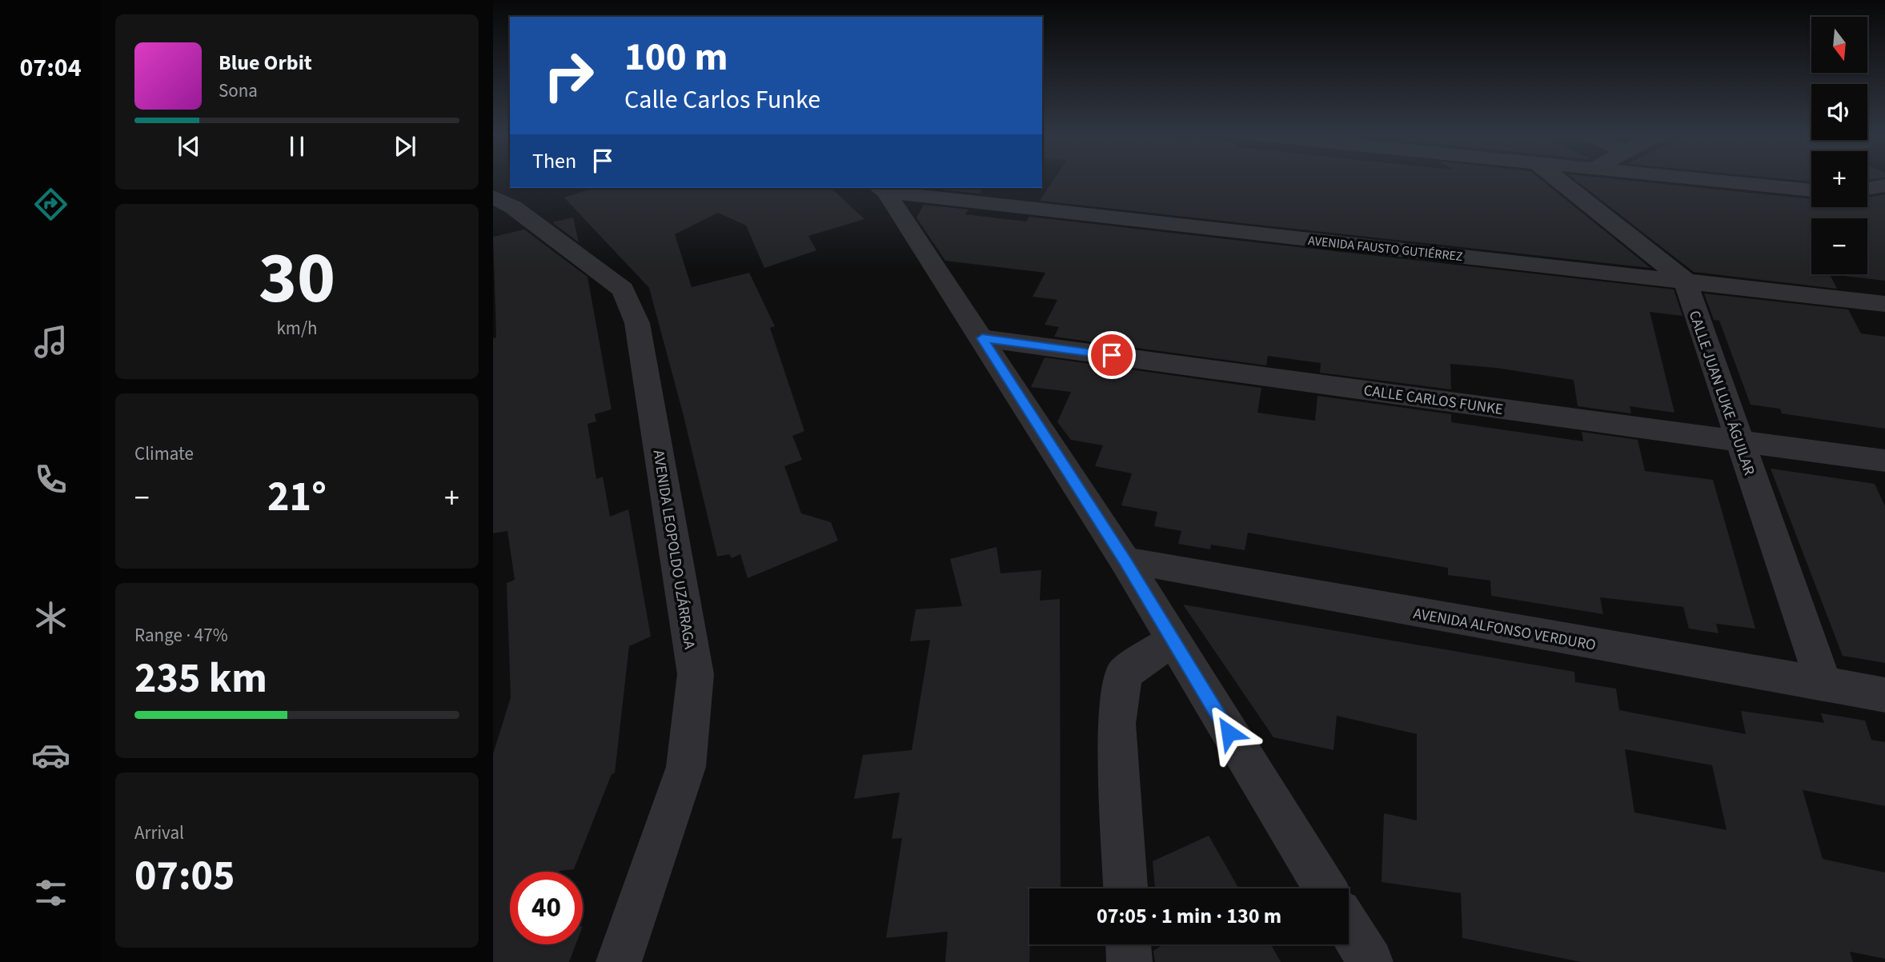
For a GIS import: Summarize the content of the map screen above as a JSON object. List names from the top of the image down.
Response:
{
  "streets": {
    "street": [
      "AVENIDA FAUSTO GUTIÉRREZ",
      "CALLE JUAN LUKE ÁGUILAR",
      "CALLE CARLOS FUNKE",
      "AVENIDA LEOPOLDO UZÁRRAGA",
      "AVENIDA ALFONSO VERDURO"
    ]
  },
  "crossings": [
    ["AVENIDA FAUSTO GUTIÉRREZ", "CALLE JUAN LUKE ÁGUILAR"],
    ["CALLE JUAN LUKE ÁGUILAR", "CALLE CARLOS FUNKE"],
    ["CALLE JUAN LUKE ÁGUILAR", "AVENIDA ALFONSO VERDURO"]
  ],
  "north": "bottom",
  "page": {
    "tabs": "07:04",
    "map_buttons": ["+", "−"],
    "turn": ["100 m", "Calle Carlos Funke"],
    "song": ["Blue Orbit", "Sona"],
    "then": "Then",
    "tile": [
      ["30", "km/h"],
      "Climate",
      ["Range · 47%", "235 km"],
      ["Arrival", "07:05"]
    ],
    "heat": ["−", "21°", "+"],
    "limit": "40",
    "trip": "07:05 · 1 min · 130 m"
  }
}
